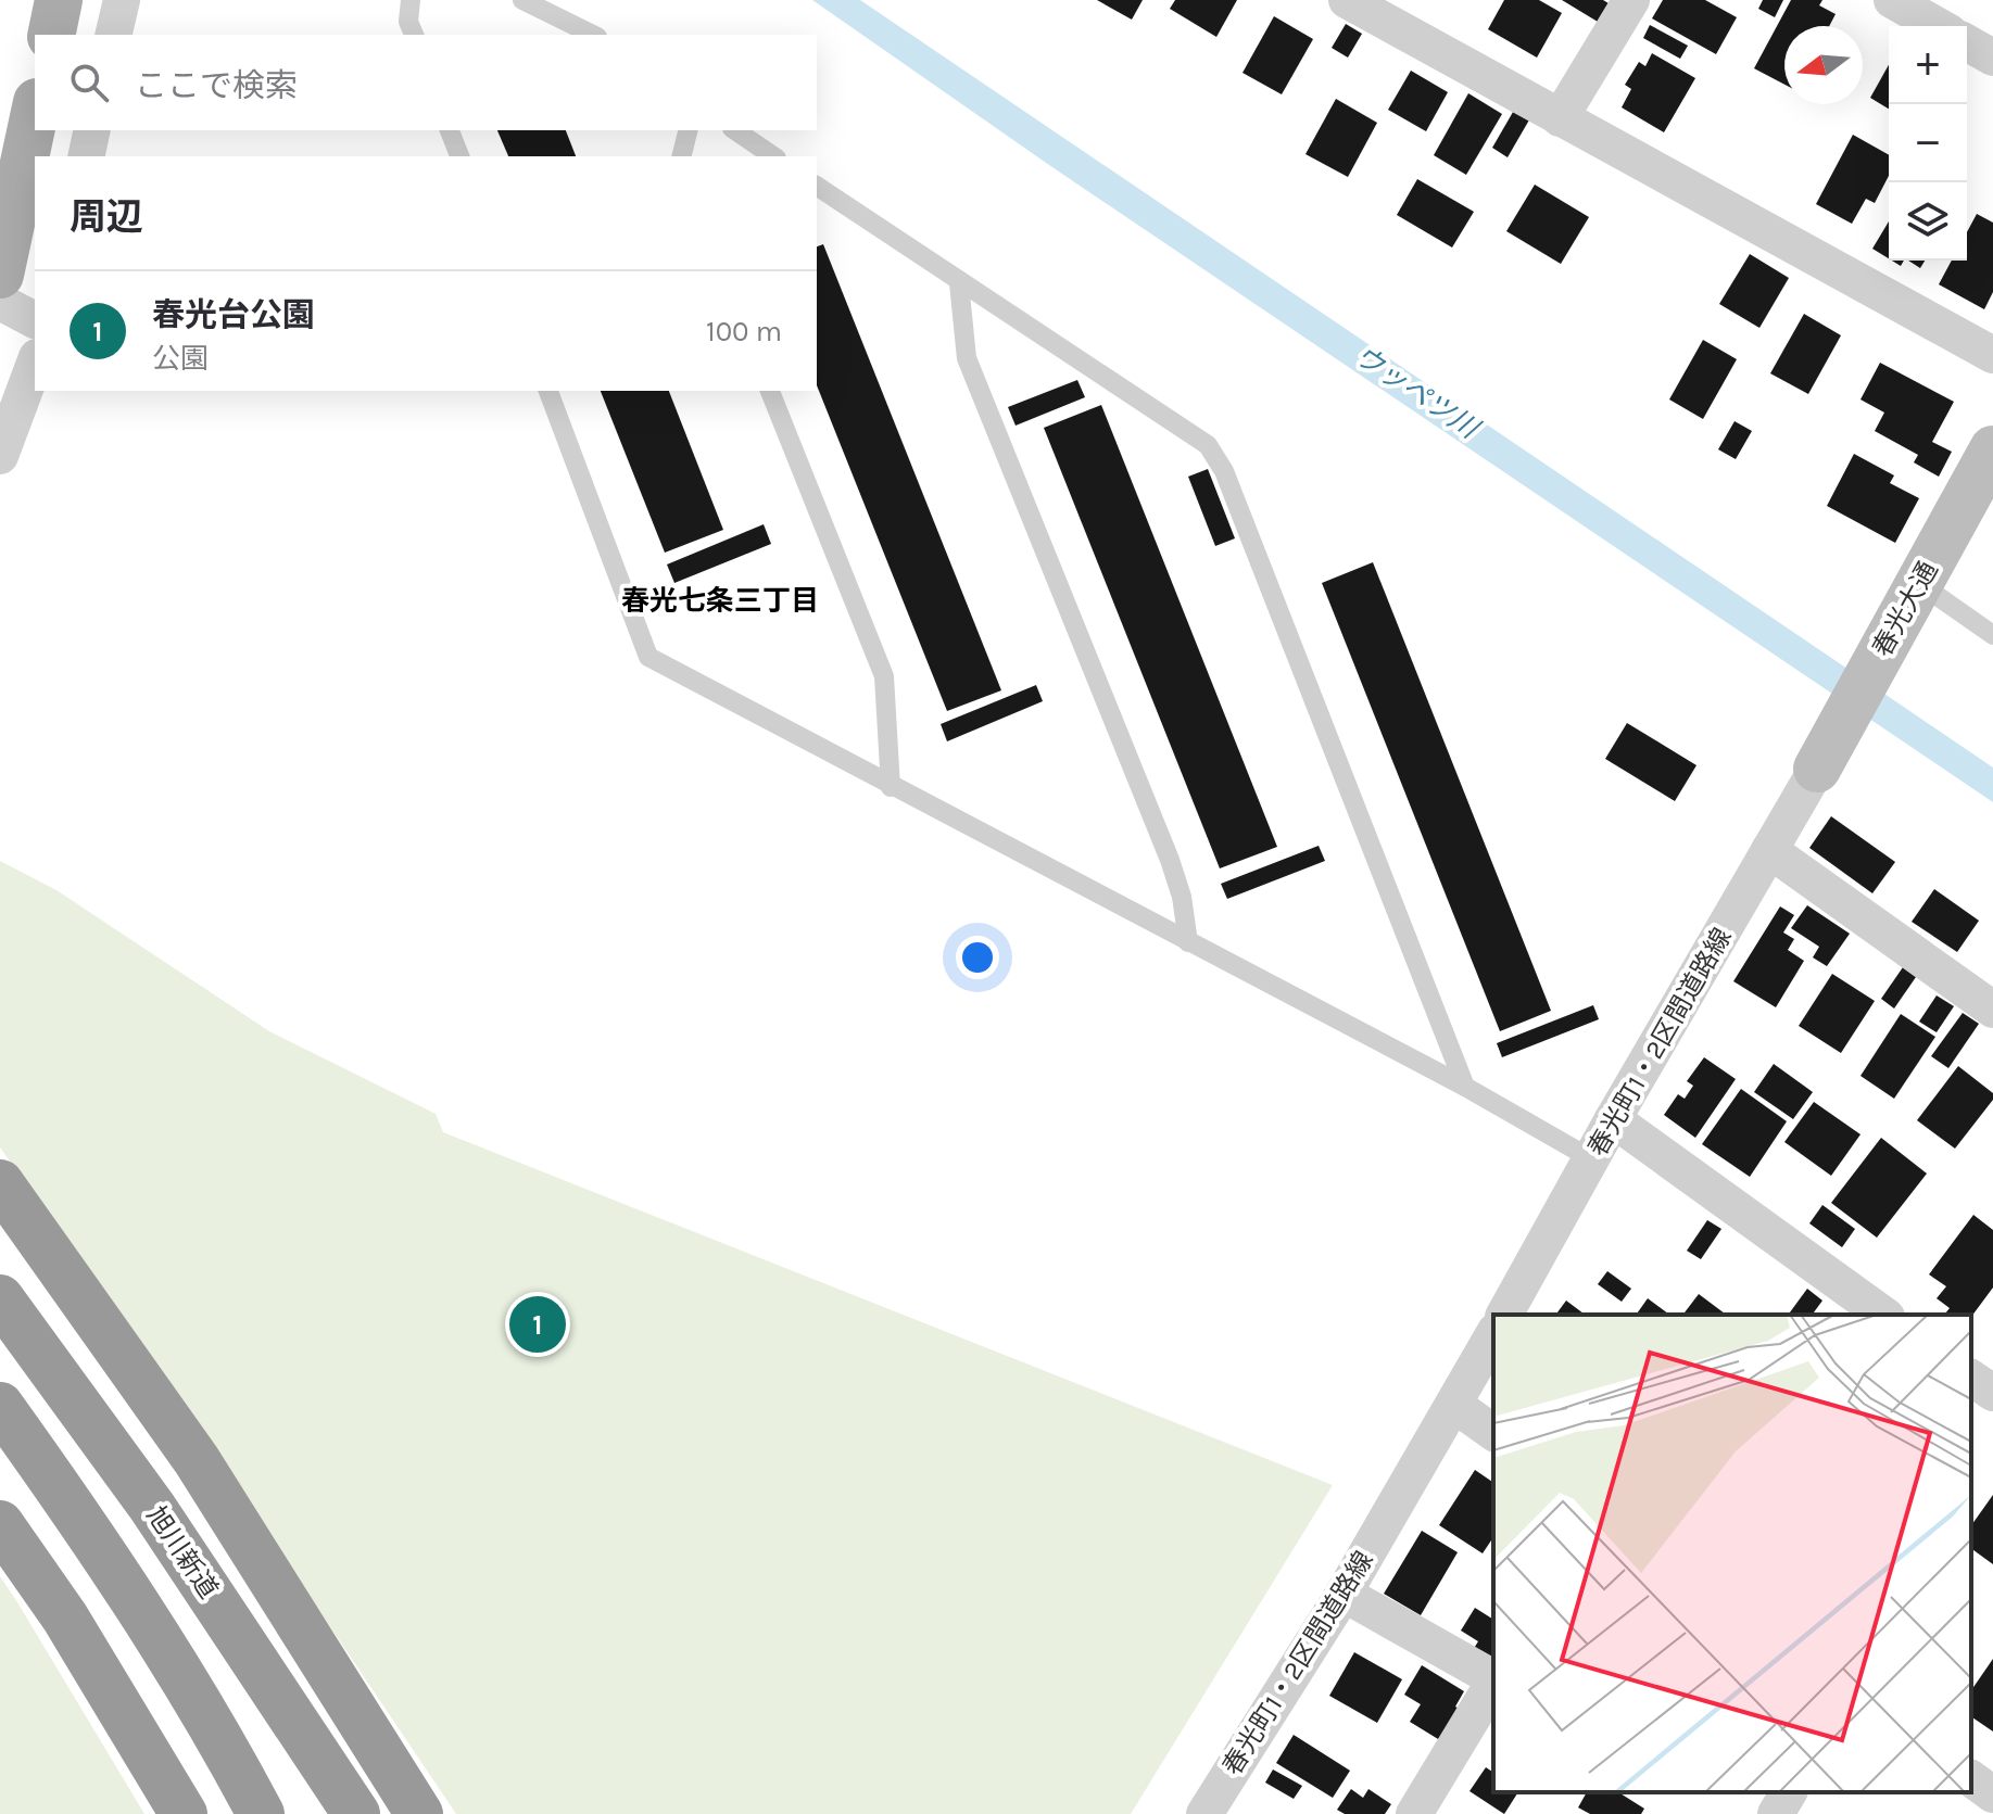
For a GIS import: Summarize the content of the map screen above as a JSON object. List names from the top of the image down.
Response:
{
  "streets": {
    "highway": ["旭川新道"],
    "street": ["春光大通", "春光町1・2区間道路線"]
  },
  "crossings": [
    ["春光大通", "春光町1・2区間道路線"]
  ],
  "districts": ["春光七条三丁目"],
  "water": ["ウッペツ川"],
  "north": "left",
  "page": {
    "map_buttons": ["+", "−"],
    "search": "ここで検索",
    "heading": "周辺",
    "list": [
      {
        "mark": "1",
        "name": "春光台公園",
        "note": "公園",
        "value": "100 m"
      }
    ],
    "pins": "1"
  }
}
